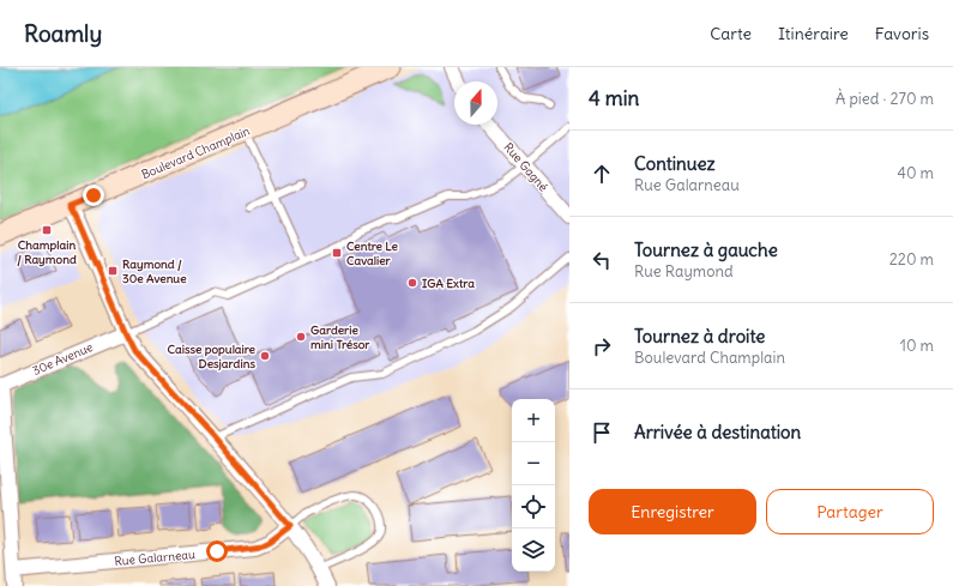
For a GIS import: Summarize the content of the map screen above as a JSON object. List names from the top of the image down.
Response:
{
  "streets": {
    "main road": ["Boulevard Champlain"],
    "street": ["Rue Gagné", "30e Avenue", "Rue Galarneau"]
  },
  "places": {
    "transit": ["Champlain / Raymond", "Centre Le Cavalier", "Raymond / 30e Avenue"],
    "other": ["IGA Extra", "Garderie mini Trésor", "Caisse populaire Desjardins"]
  },
  "north": "top",
  "page": {
    "header": "Roamly",
    "nav": ["Carte", "Itinéraire", "Favoris"],
    "heading": ["4 min", "À pied · 270 m"],
    "list": [
      ["Continuez", "Rue Galarneau", "40 m"],
      ["Tournez à gauche", "Rue Raymond", "220 m"],
      ["Tournez à droite", "Boulevard Champlain", "10 m"],
      "Arrivée à destination"
    ],
    "map_buttons": ["+", "−"],
    "buttons": ["Enregistrer", "Partager"]
  }
}
